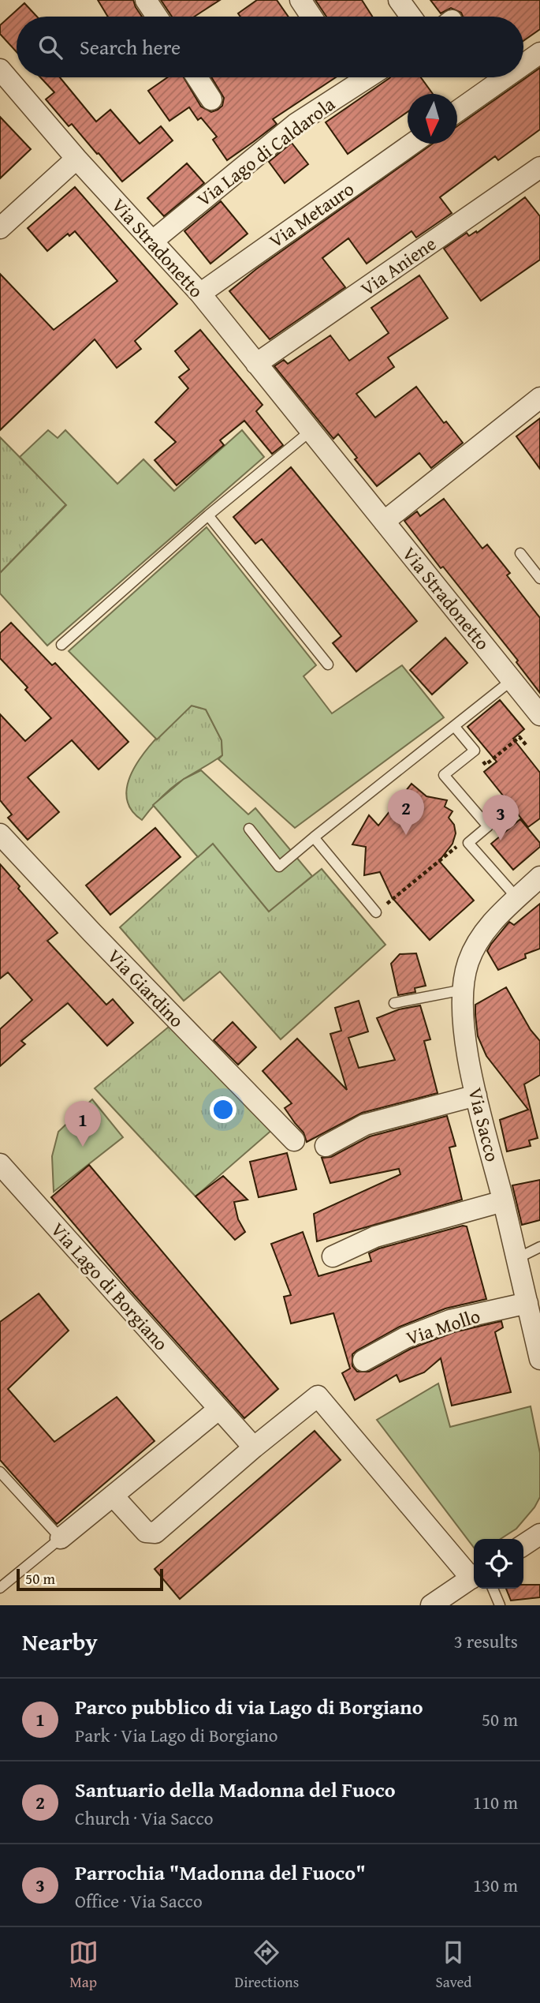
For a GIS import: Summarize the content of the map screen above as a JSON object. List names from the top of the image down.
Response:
{
  "streets": {
    "street": [
      "Via Lago di Caldarola",
      "Via Metauro",
      "Via Stradonetto",
      "Via Aniene",
      "Via Giardino",
      "Via Sacco",
      "Via Lago di Borgiano",
      "Via Mollo"
    ]
  },
  "crossings": [
    ["Via Lago di Caldarola", "Via Stradonetto"],
    ["Via Metauro", "Via Stradonetto"],
    ["Via Stradonetto", "Via Aniene"],
    ["Via Sacco", "Via Mollo"]
  ],
  "scale_bar": "50 m",
  "north": "bottom",
  "page": {
    "search": "Search here",
    "pins": ["2", "3", "1"],
    "scale": "50 m",
    "heading": ["Nearby", "3 results"],
    "list": [
      {
        "mark": "1",
        "name": "Parco pubblico di via Lago di Borgiano",
        "note": "Park · Via Lago di Borgiano",
        "value": "50 m"
      },
      {
        "mark": "2",
        "name": "Santuario della Madonna del Fuoco",
        "note": "Church · Via Sacco",
        "value": "110 m"
      },
      {
        "mark": "3",
        "name": "Parrochia \"Madonna del Fuoco\"",
        "note": "Office · Via Sacco",
        "value": "130 m"
      }
    ],
    "nav": ["Map", "Directions", "Saved"]
  }
}
